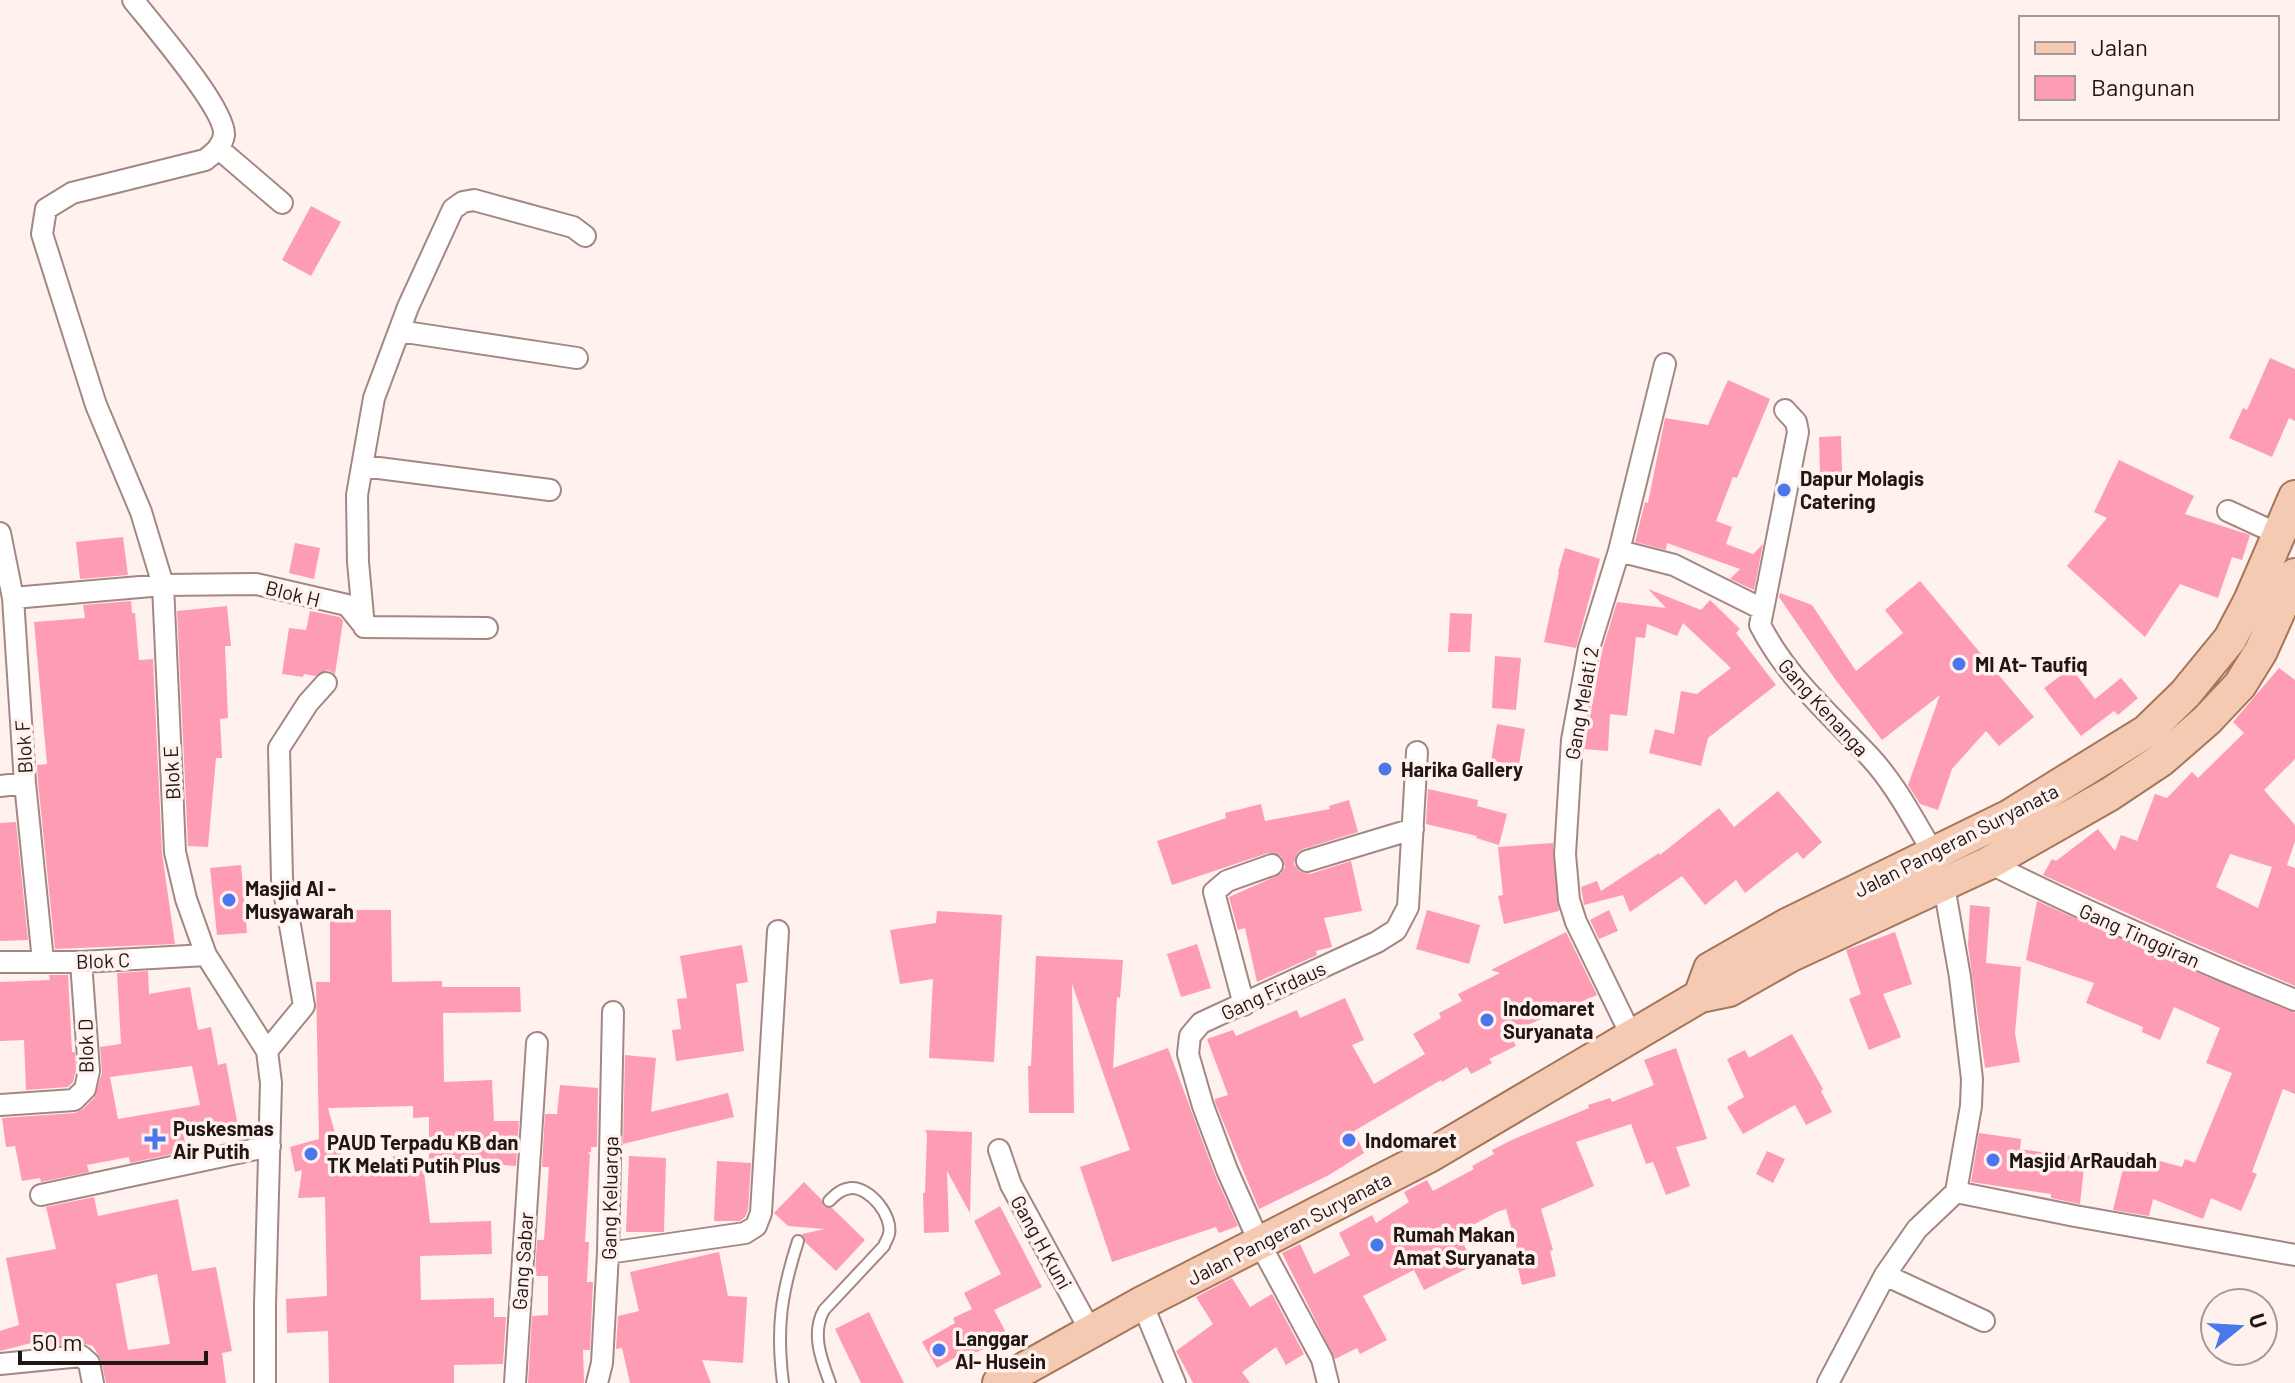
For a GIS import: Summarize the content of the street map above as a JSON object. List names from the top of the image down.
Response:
{
  "streets": {
    "main road": ["Jalan Pangeran Suryanata"],
    "street": [
      "Blok H",
      "Gang Melati 2",
      "Gang Kenanga",
      "Blok F",
      "Blok E",
      "Gang Tinggiran",
      "Blok C",
      "Gang Firdaus",
      "Blok D",
      "Gang Keluarga",
      "Gang H Kuni",
      "Gang Sabar"
    ]
  },
  "crossings": [
    ["Blok H", "Blok F"],
    ["Blok H", "Blok E"],
    ["Gang Melati 2", "Jalan Pangeran Suryanata"],
    ["Gang Kenanga", "Jalan Pangeran Suryanata"],
    ["Blok F", "Blok C"],
    ["Blok E", "Blok C"],
    ["Jalan Pangeran Suryanata", "Gang Tinggiran"],
    ["Jalan Pangeran Suryanata", "Gang Firdaus"],
    ["Jalan Pangeran Suryanata", "Gang H Kuni"],
    ["Blok C", "Blok D"]
  ],
  "places": {
    "other": [
      "Dapur Molagis Catering",
      "MI At- Taufiq",
      "Harika Gallery",
      "Masjid Al - Musyawarah",
      "Indomaret Suryanata",
      "Indomaret",
      "PAUD Terpadu KB dan TK Melati Putih Plus",
      "Masjid ArRaudah",
      "Rumah Makan Amat Suryanata",
      "Langgar Al- Husein"
    ],
    "health": ["Puskesmas Air Putih"]
  },
  "legend": ["Jalan", "Bangunan"],
  "scale_bar": "50 m",
  "north": "right"
}
